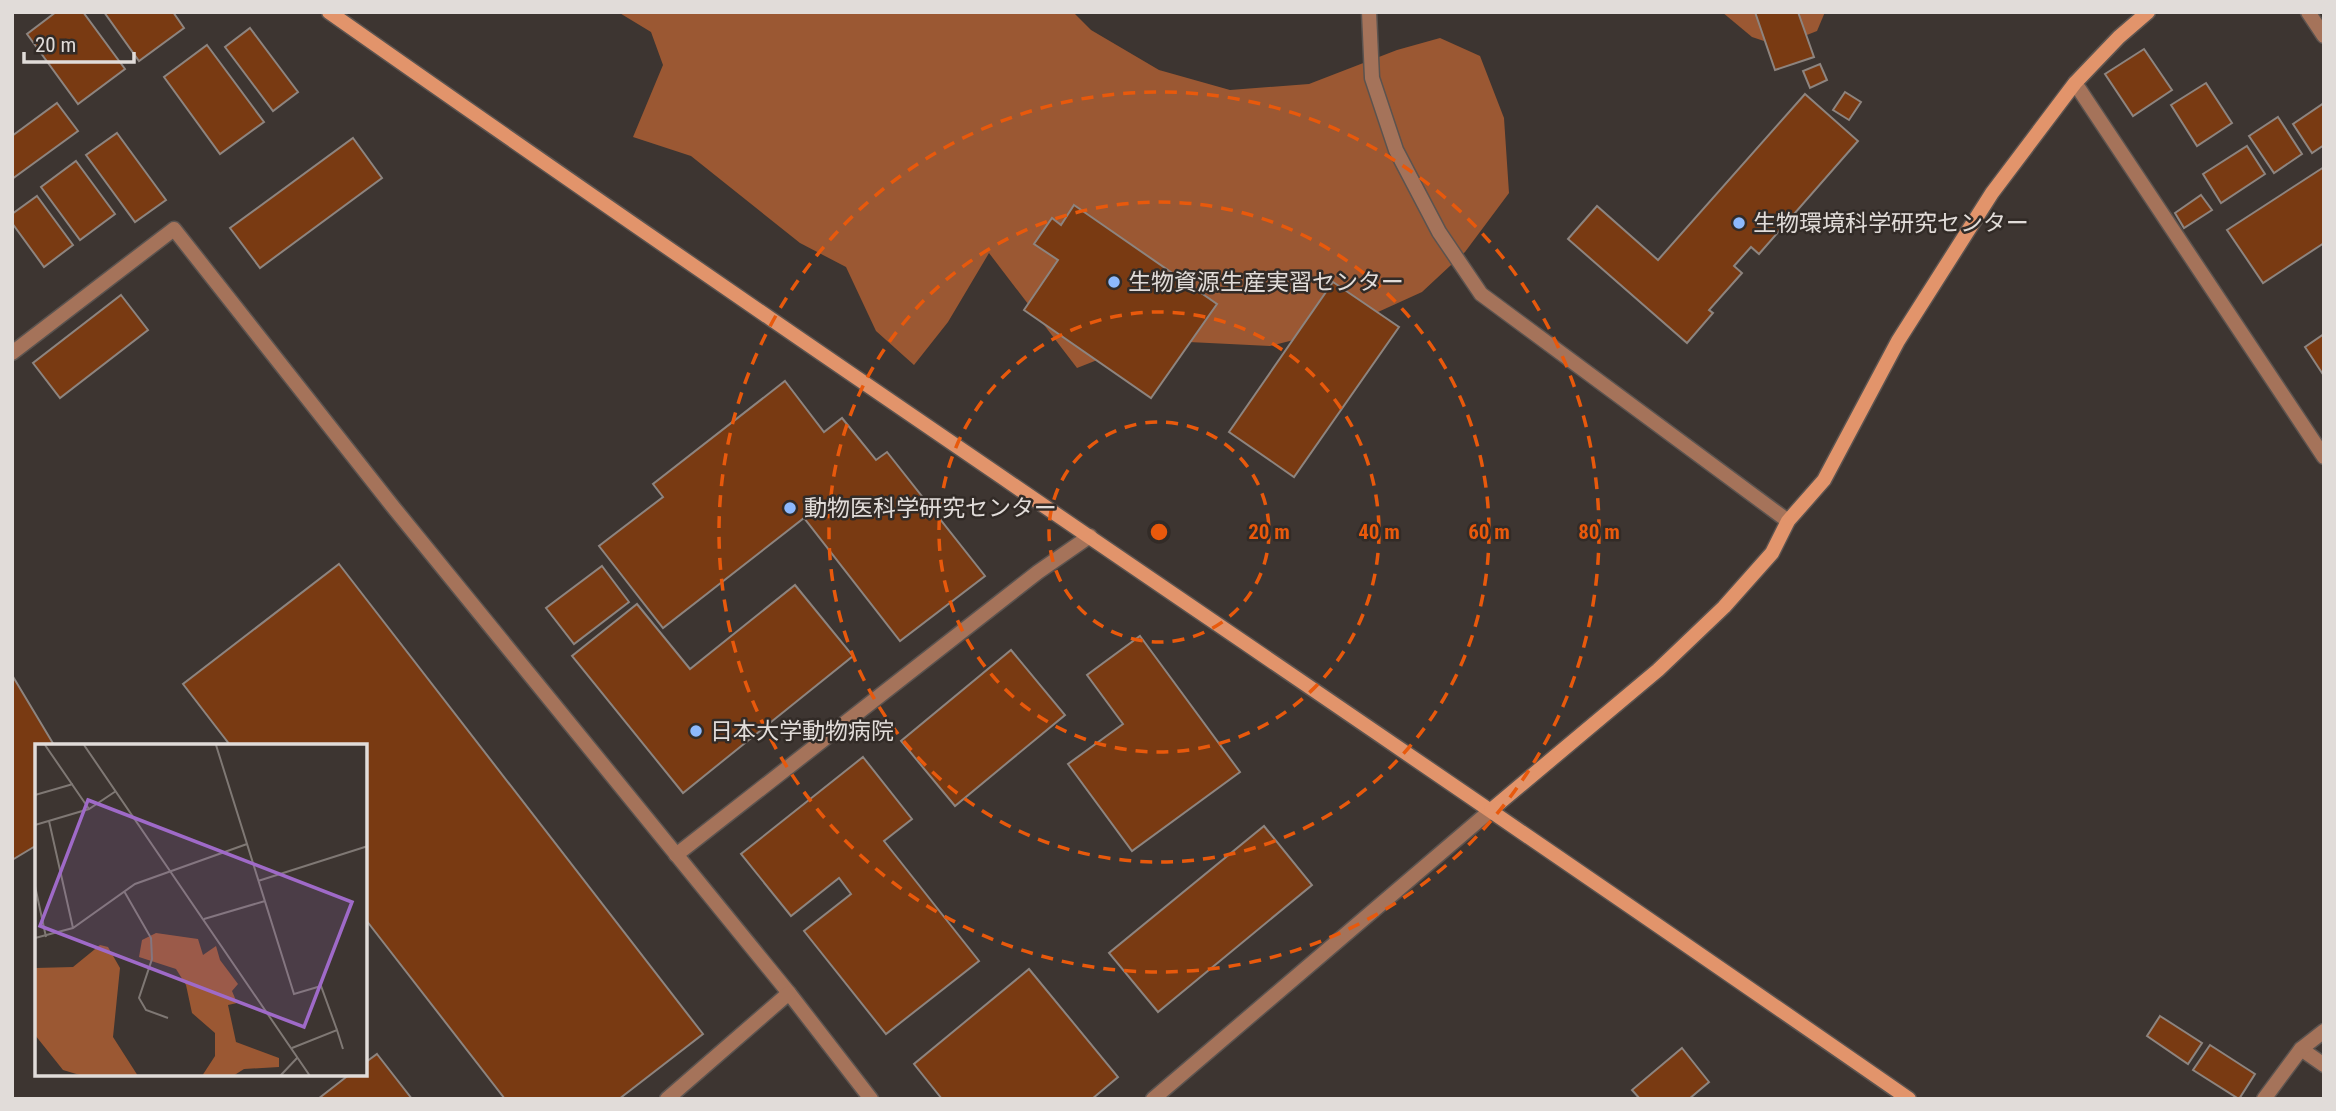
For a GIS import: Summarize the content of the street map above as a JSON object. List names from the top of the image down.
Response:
{
  "places": [
    "生物環境科学研究センター",
    "生物資源生産実習センター",
    "動物医科学研究センター",
    "日本大学動物病院"
  ],
  "scale_bar": "20 m",
  "rings": [
    "20 m",
    "40 m",
    "60 m",
    "80 m"
  ]
}
